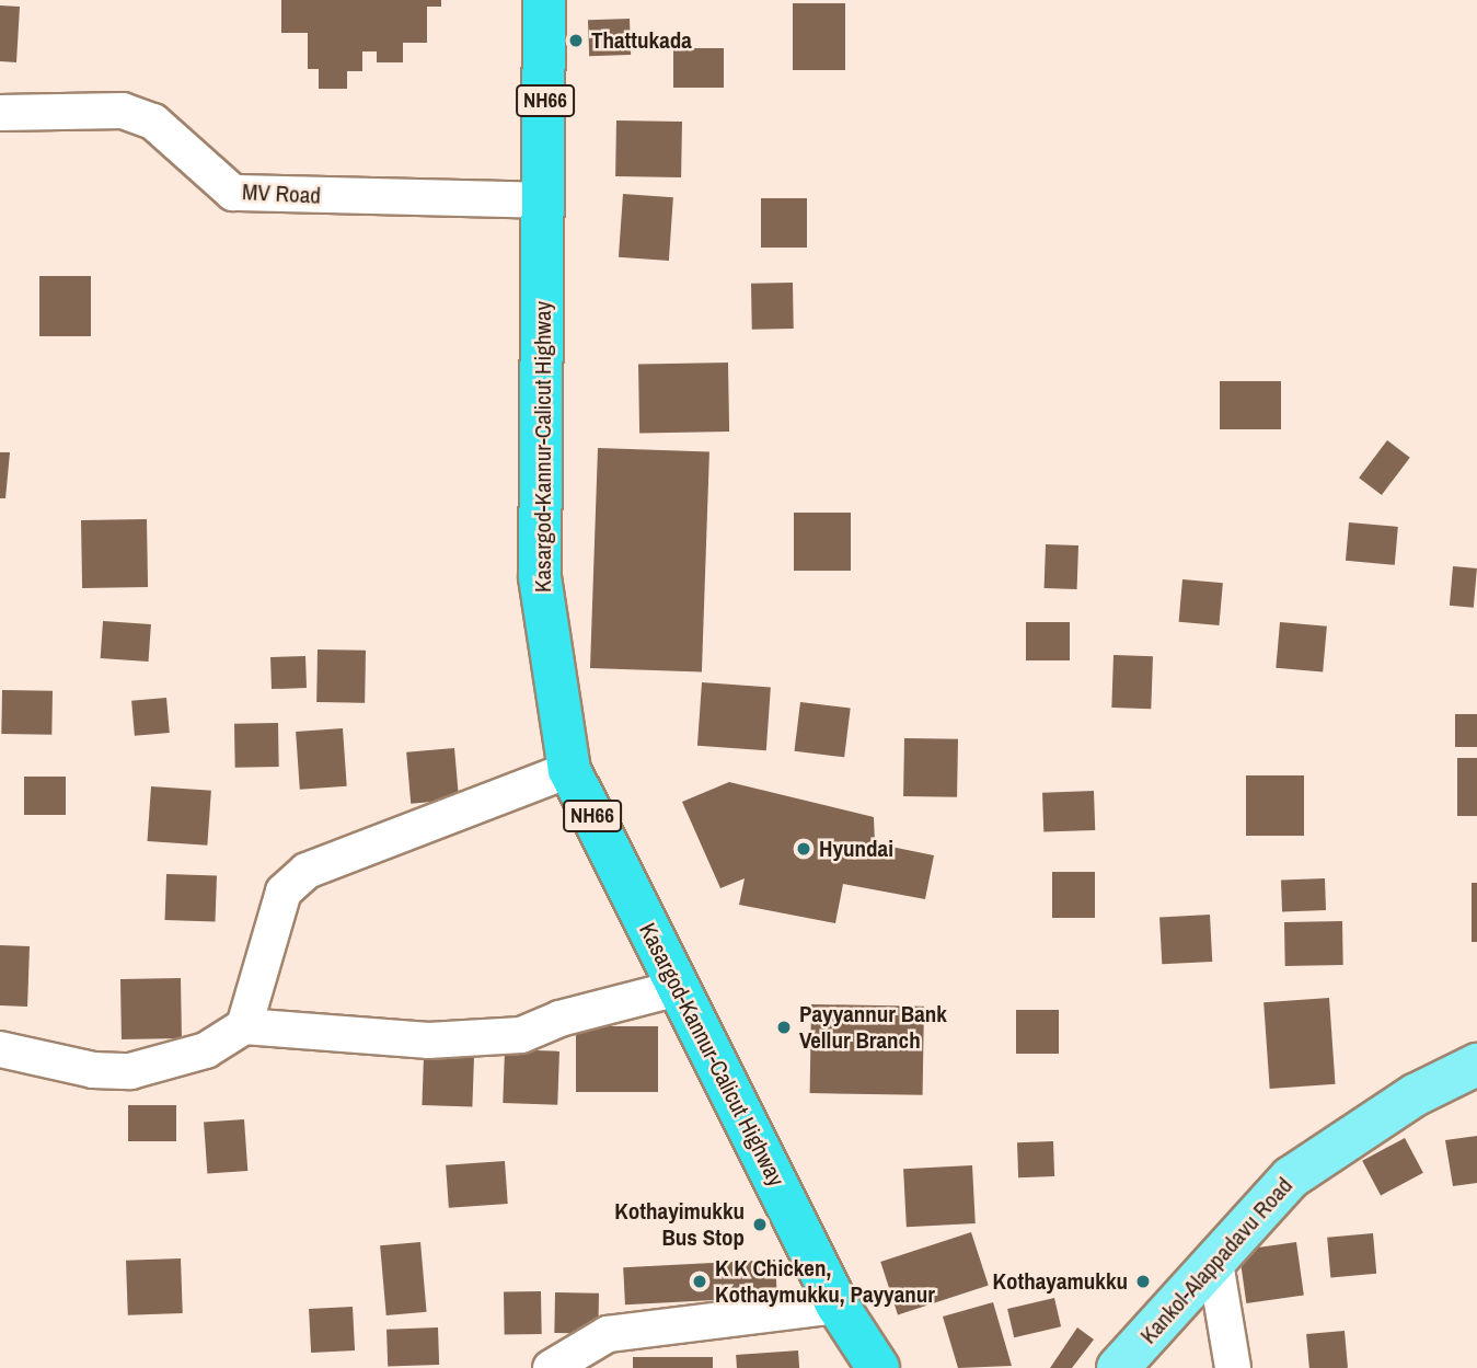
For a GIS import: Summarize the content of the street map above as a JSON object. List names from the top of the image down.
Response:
{
  "streets": {
    "highway": ["NH66", "Kasargod-Kannur-Calicut Highway"],
    "main road": ["Kankol-Alappadavu Road"],
    "street": ["MV Road"]
  },
  "crossings": [
    ["MV Road", "Kasargod-Kannur-Calicut Highway"]
  ],
  "places": [
    "Thattukada",
    "Hyundai",
    "Payyannur Bank Vellur Branch",
    "Kothayimukku Bus Stop",
    "K K Chicken, Kothaymukku, Payyanur",
    "Kothayamukku"
  ]
}
